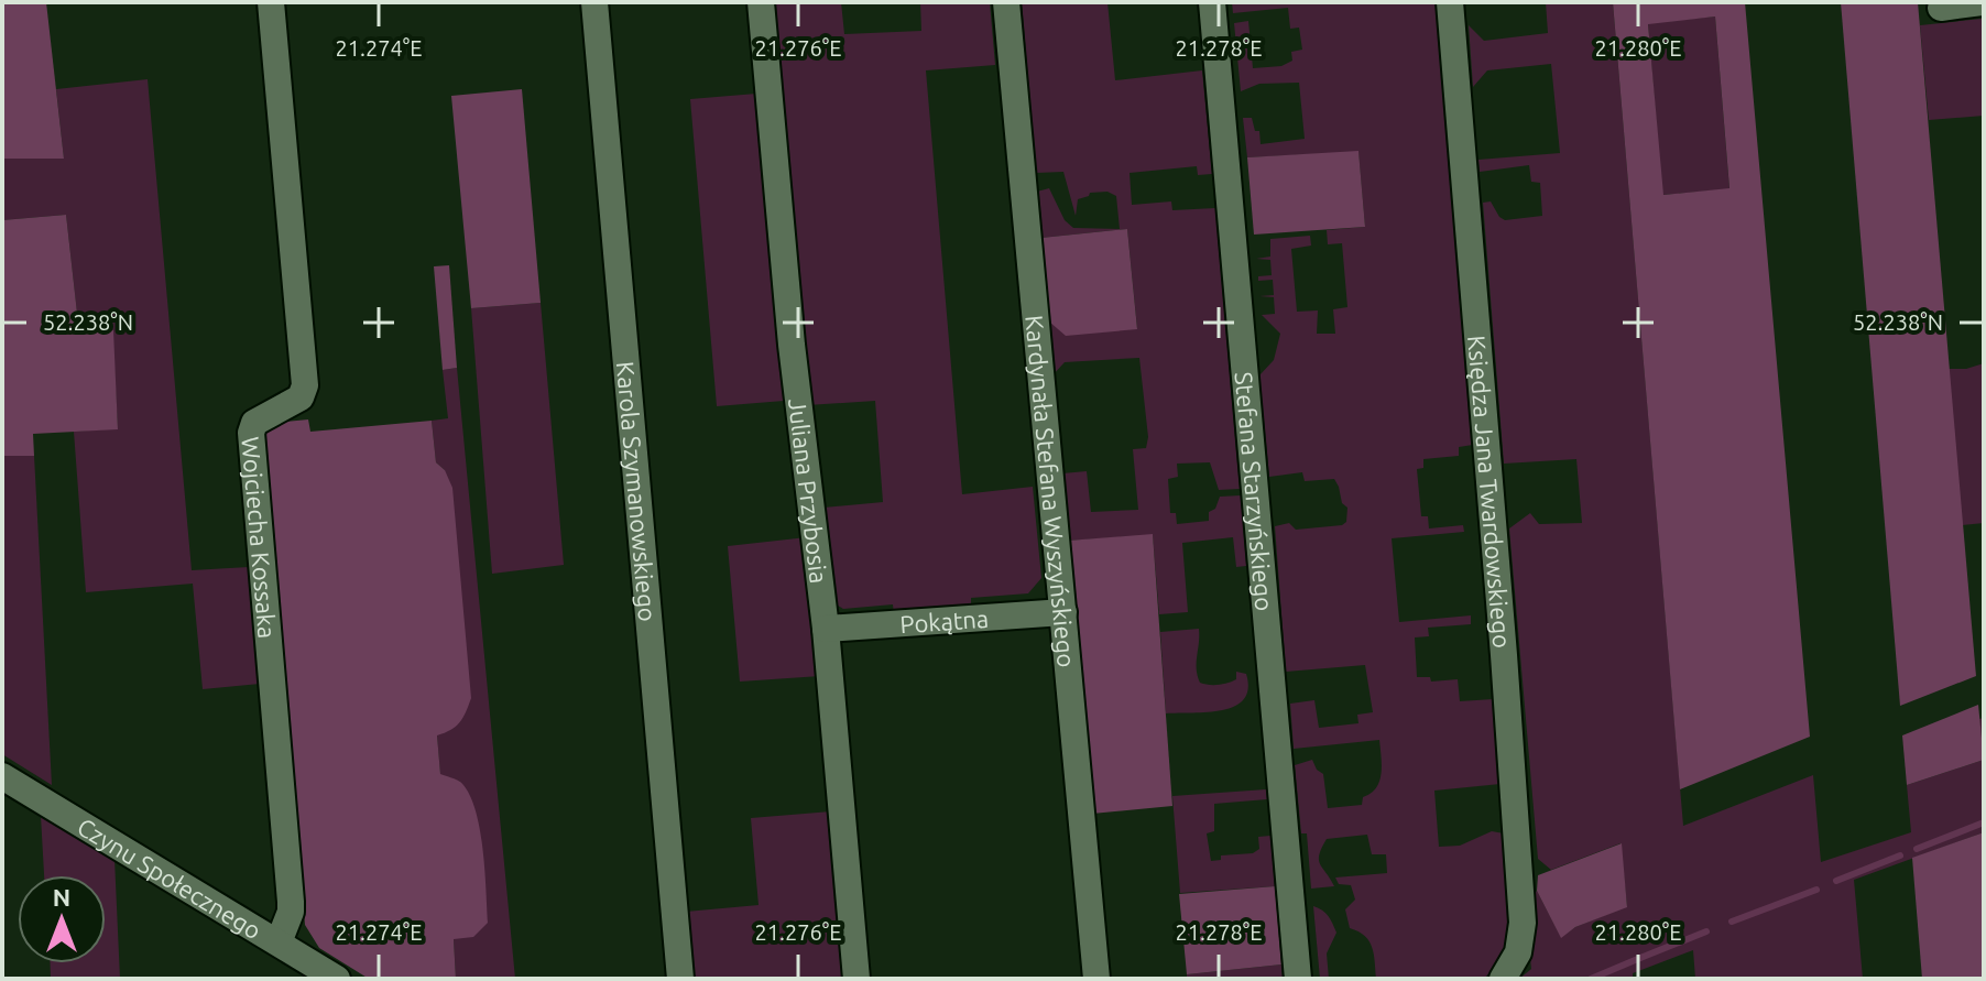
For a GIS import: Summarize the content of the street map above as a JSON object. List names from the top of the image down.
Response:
{
  "streets": {
    "street": [
      "Juliana Przybosia",
      "Kardynała Stefana Wyszyńskiego",
      "Stefana Starzyńskiego",
      "Karola Szymanowskiego",
      "Księdza Jana Twardowskiego",
      "Wojciecha Kossaka",
      "Pokątna",
      "Czynu Społecznego"
    ]
  },
  "crossings": [
    ["Juliana Przybosia", "Pokątna"],
    ["Kardynała Stefana Wyszyńskiego", "Pokątna"],
    ["Wojciecha Kossaka", "Czynu Społecznego"]
  ],
  "north": "top",
  "coordinates": [
    "21.274°E",
    "21.276°E",
    "21.278°E",
    "21.280°E",
    "52.238°N"
  ]
}
